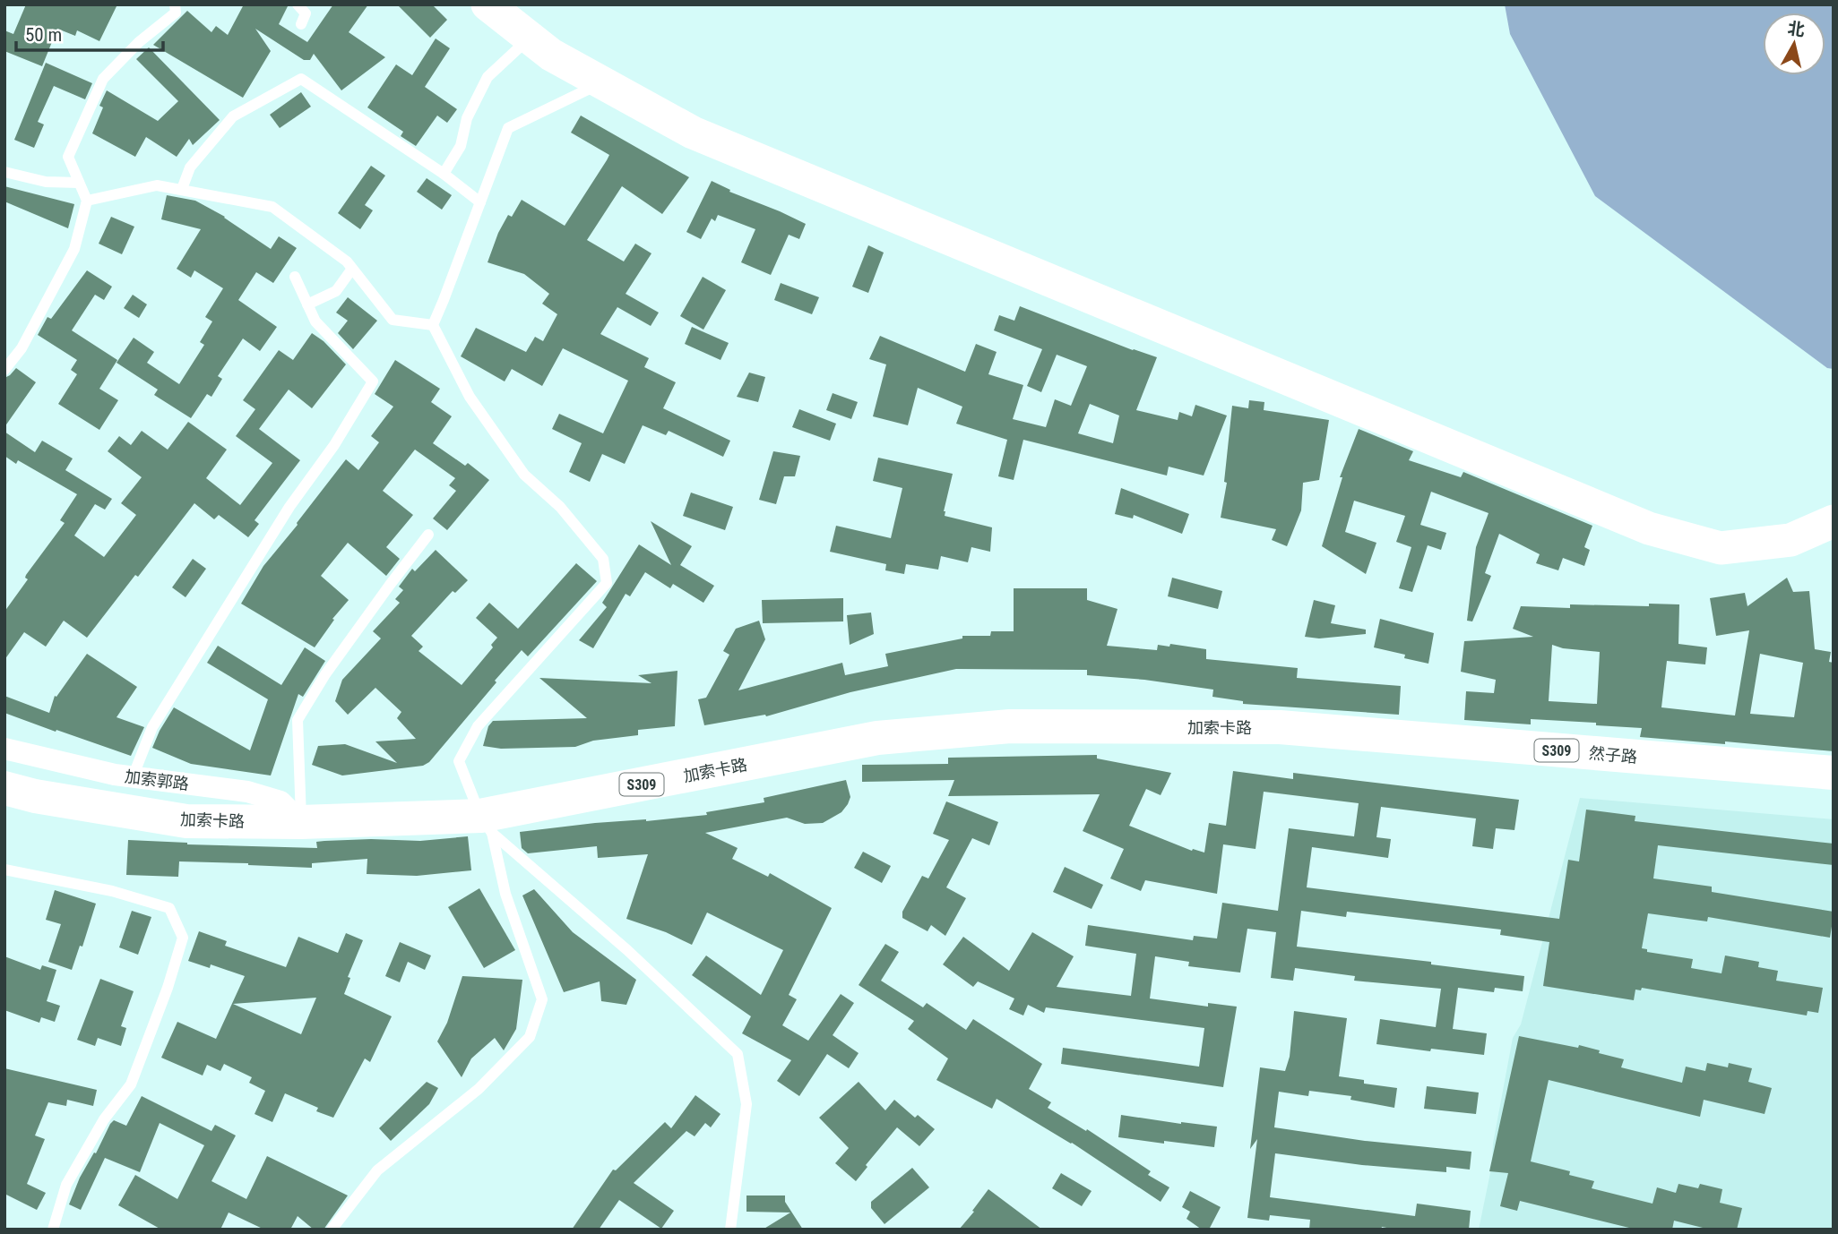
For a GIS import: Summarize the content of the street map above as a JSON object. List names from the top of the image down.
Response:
{
  "streets": {
    "main road": ["加索卡路", "S309", "然子路"],
    "street": ["加索郭路"]
  },
  "crossings": [
    ["加索卡路", "然子路"],
    ["加索卡路", "加索郭路"]
  ],
  "scale_bar": "50 m",
  "north": "top"
}
